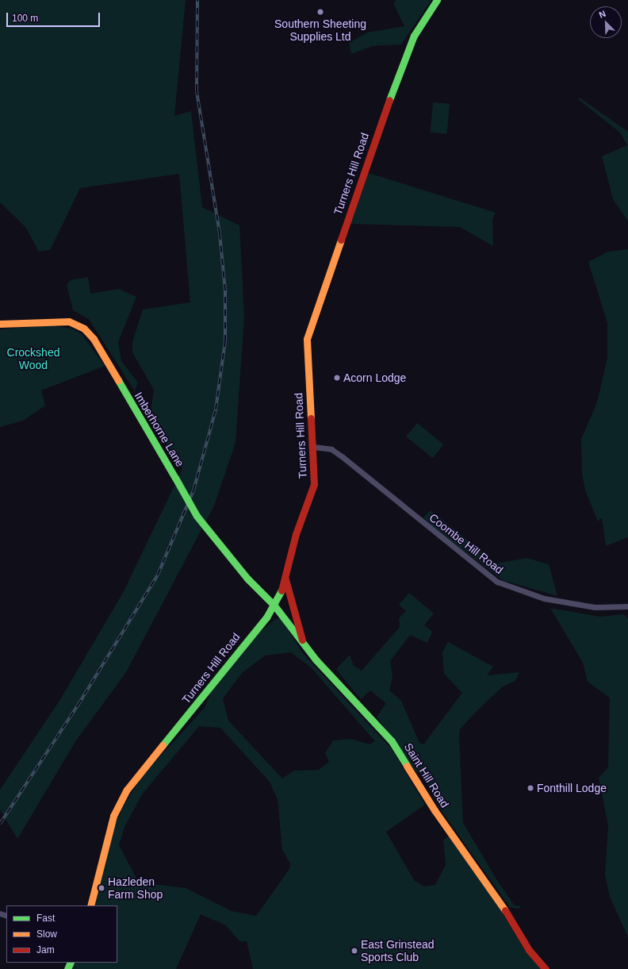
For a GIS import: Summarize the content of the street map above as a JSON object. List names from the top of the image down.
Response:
{
  "streets": {
    "main road": ["Turners Hill Road", "Imberhorne Lane", "Saint Hill Road"],
    "street": ["Coombe Hill Road"]
  },
  "crossings": [
    ["Turners Hill Road", "Imberhorne Lane"],
    ["Turners Hill Road", "Coombe Hill Road"],
    ["Turners Hill Road", "Saint Hill Road"],
    ["Imberhorne Lane", "Saint Hill Road"]
  ],
  "parks": ["Crockshed Wood"],
  "places": [
    "Southern Sheeting Supplies Ltd",
    "Acorn Lodge",
    "Fonthill Lodge",
    "Hazleden Farm Shop",
    "East Grinstead Sports Club"
  ],
  "legend": ["Fast", "Slow", "Jam"],
  "scale_bar": "100 m",
  "north": "top left"
}
